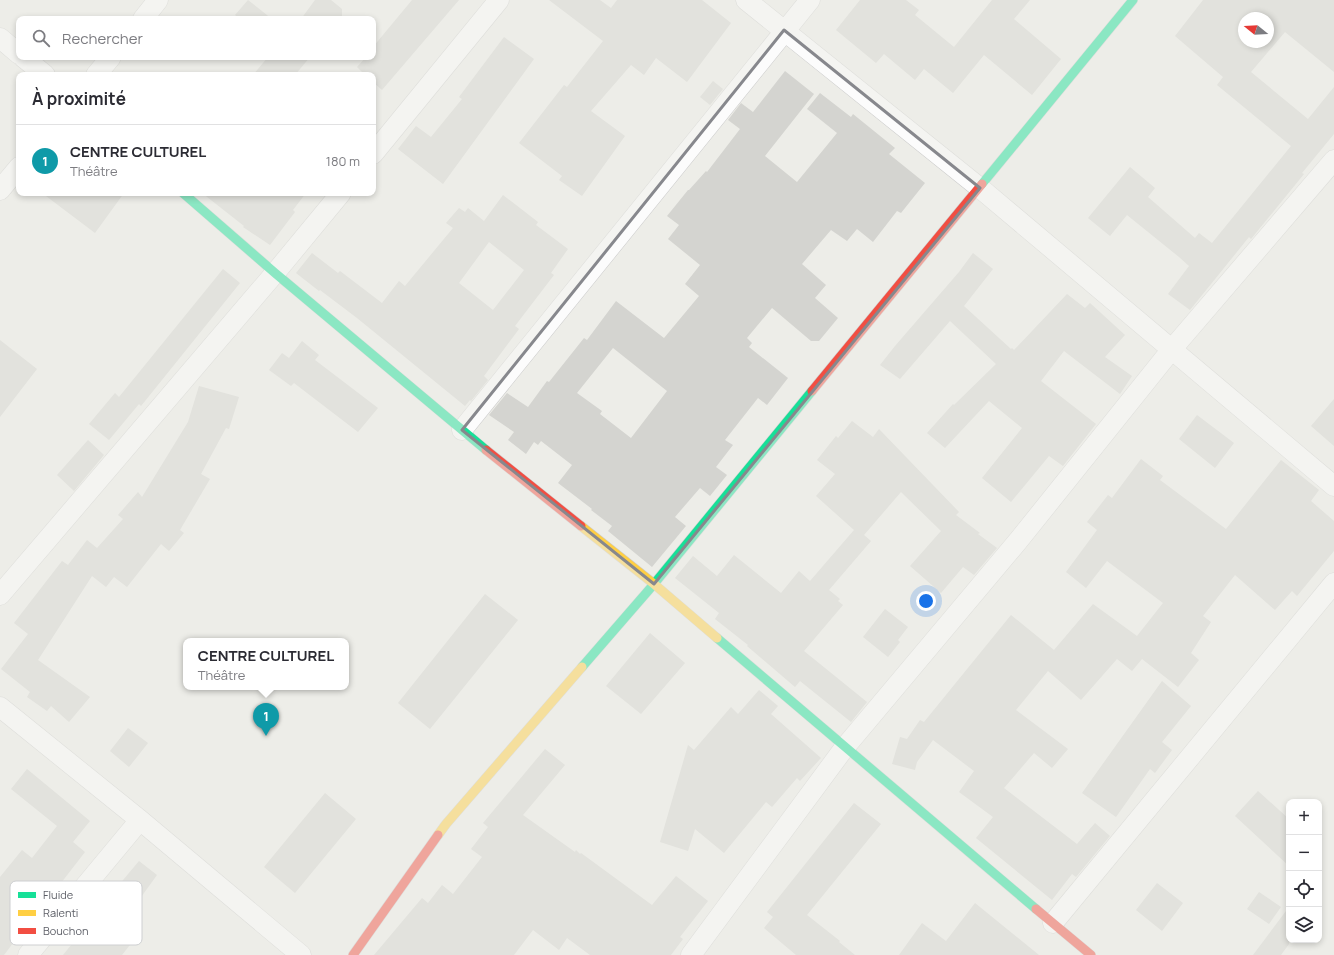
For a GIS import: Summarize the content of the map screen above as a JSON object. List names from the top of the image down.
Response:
{
  "legend": ["Fluide", "Ralenti", "Bouchon"],
  "north": "left",
  "page": {
    "search": "Rechercher",
    "heading": "À proximité",
    "list": [
      {
        "mark": "1",
        "name": "CENTRE CULTUREL",
        "note": "Théâtre",
        "value": "180 m"
      }
    ],
    "popup": ["CENTRE CULTUREL", "Théâtre"],
    "pins": "1",
    "map_buttons": ["+", "−"]
  }
}
